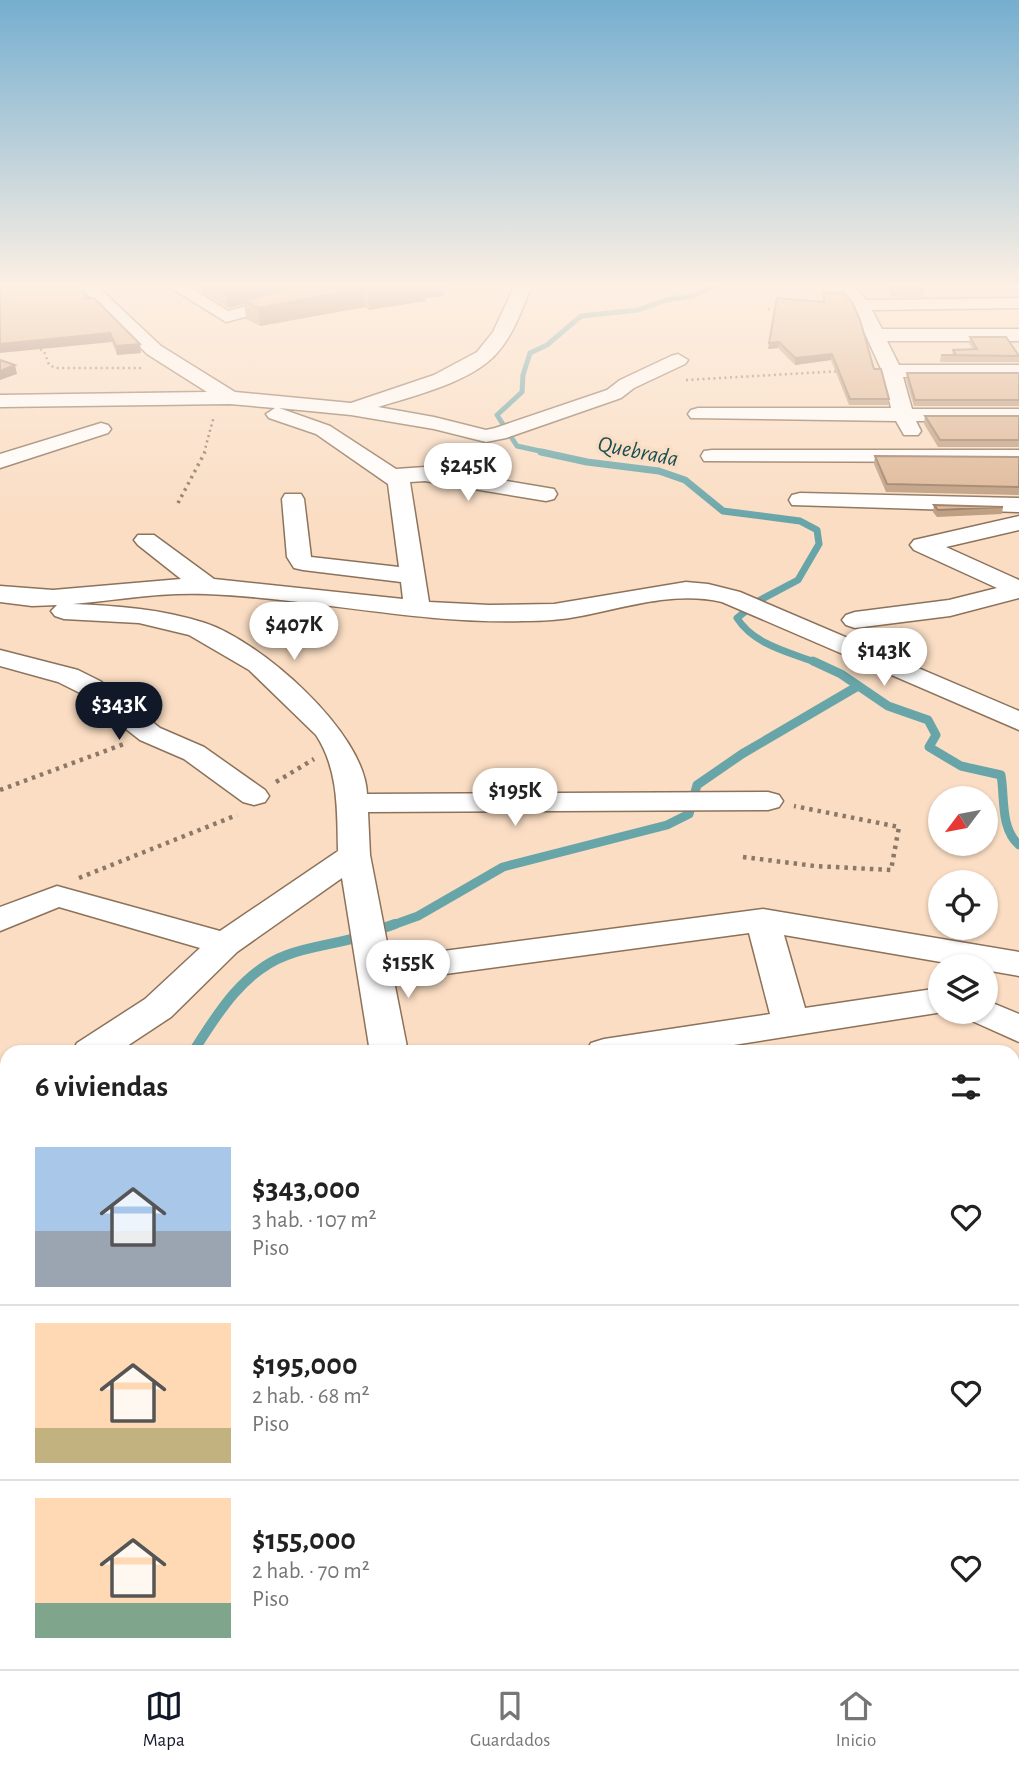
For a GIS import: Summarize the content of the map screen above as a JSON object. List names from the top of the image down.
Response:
{
  "water": ["Quebrada"],
  "north": "bottom left",
  "page": {
    "price": [
      "$245K",
      "$407K",
      "$143K",
      "$343K",
      "$195K",
      "$155K"
    ],
    "heading": "6 viviendas",
    "list": [
      {
        "name": "$343,000",
        "note": "3 hab. · 107 m² · Piso"
      },
      {
        "name": "$195,000",
        "note": "2 hab. · 68 m² · Piso"
      },
      {
        "name": "$155,000",
        "note": "2 hab. · 70 m² · Piso"
      }
    ],
    "tabs": ["Mapa", "Guardados", "Inicio"]
  }
}
